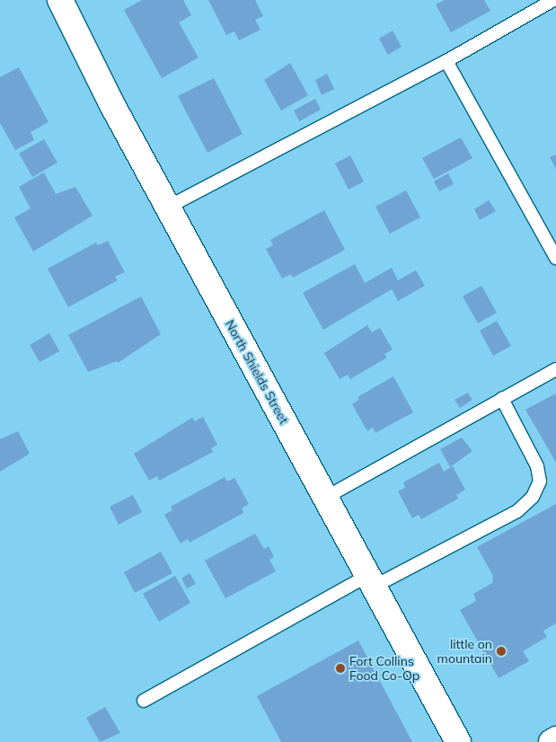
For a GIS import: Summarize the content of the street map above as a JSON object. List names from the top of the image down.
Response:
{
  "streets": {
    "main road": ["North Shields Street"]
  },
  "places": ["little on mountain", "Fort Collins Food Co-Op"]
}
